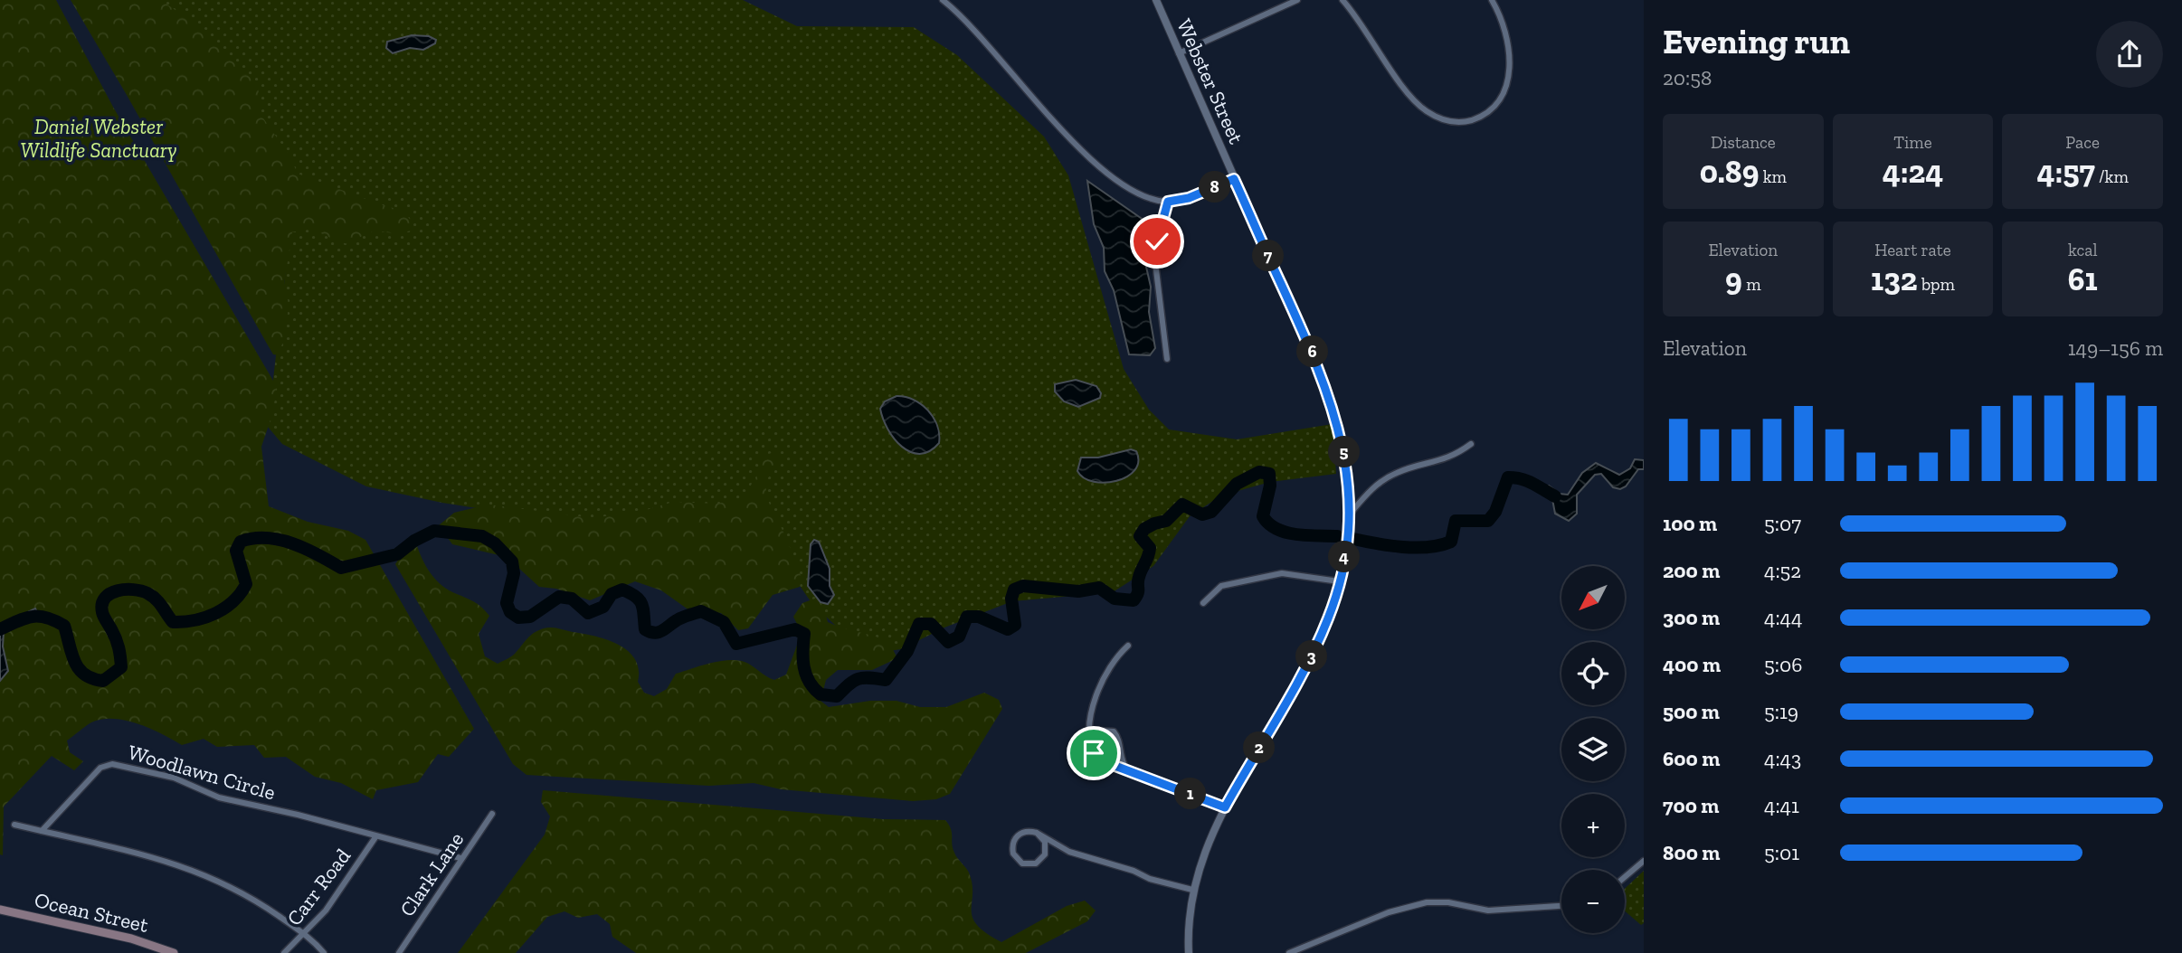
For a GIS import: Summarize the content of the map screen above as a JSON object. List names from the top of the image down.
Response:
{
  "streets": {
    "main road": ["Ocean Street"],
    "street": [
      "Webster Street",
      "Woodlawn Circle",
      "Clark Lane",
      "Carr Road"
    ]
  },
  "crossings": [
    ["Woodlawn Circle", "Clark Lane"],
    ["Woodlawn Circle", "Carr Road"]
  ],
  "parks": ["Daniel Webster Wildlife Sanctuary"],
  "north": "bottom left",
  "page": {
    "heading": ["Evening run", "20:58"],
    "stats": [
      ["Distance", "0.89 km"],
      ["Time", "4:24"],
      ["Pace", "4:57 /km"],
      ["Elevation", "9 m"],
      ["Heart rate", "132 bpm"],
      ["kcal", "61"]
    ],
    "pins": [
      "8",
      "7",
      "6",
      "5",
      "4",
      "3",
      "2",
      "1"
    ],
    "chart": ["Elevation", "149–156 m"],
    "list": [
      {
        "name": "100 m",
        "note": "5:07"
      },
      {
        "name": "200 m",
        "note": "4:52"
      },
      {
        "name": "300 m",
        "note": "4:44"
      },
      {
        "name": "400 m",
        "note": "5:06"
      },
      {
        "name": "500 m",
        "note": "5:19"
      },
      {
        "name": "600 m",
        "note": "4:43"
      },
      {
        "name": "700 m",
        "note": "4:41"
      },
      {
        "name": "800 m",
        "note": "5:01"
      }
    ],
    "map_buttons": ["+", "−"]
  }
}
